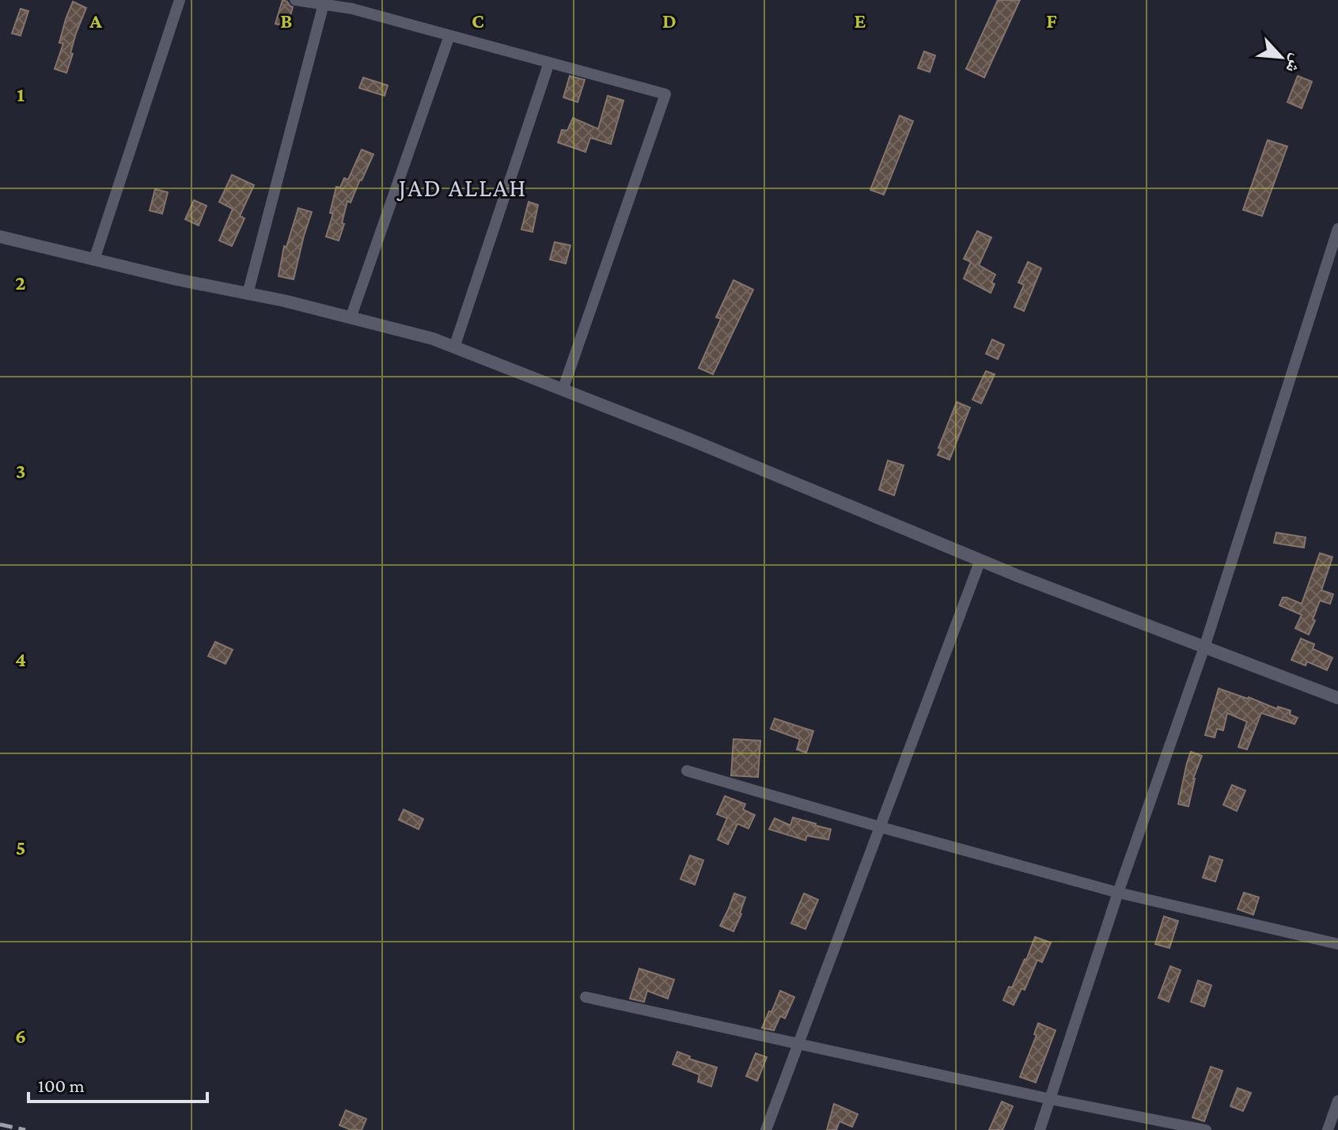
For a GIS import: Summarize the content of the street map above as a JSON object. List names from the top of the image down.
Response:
{
  "districts": ["JAD ALLAH"],
  "scale_bar": "100 m",
  "north": "bottom right",
  "grid": {
    "columns": [
      "A",
      "B",
      "C",
      "D",
      "E",
      "F"
    ],
    "rows": [
      "1",
      "2",
      "3",
      "4",
      "5",
      "6"
    ]
  }
}
